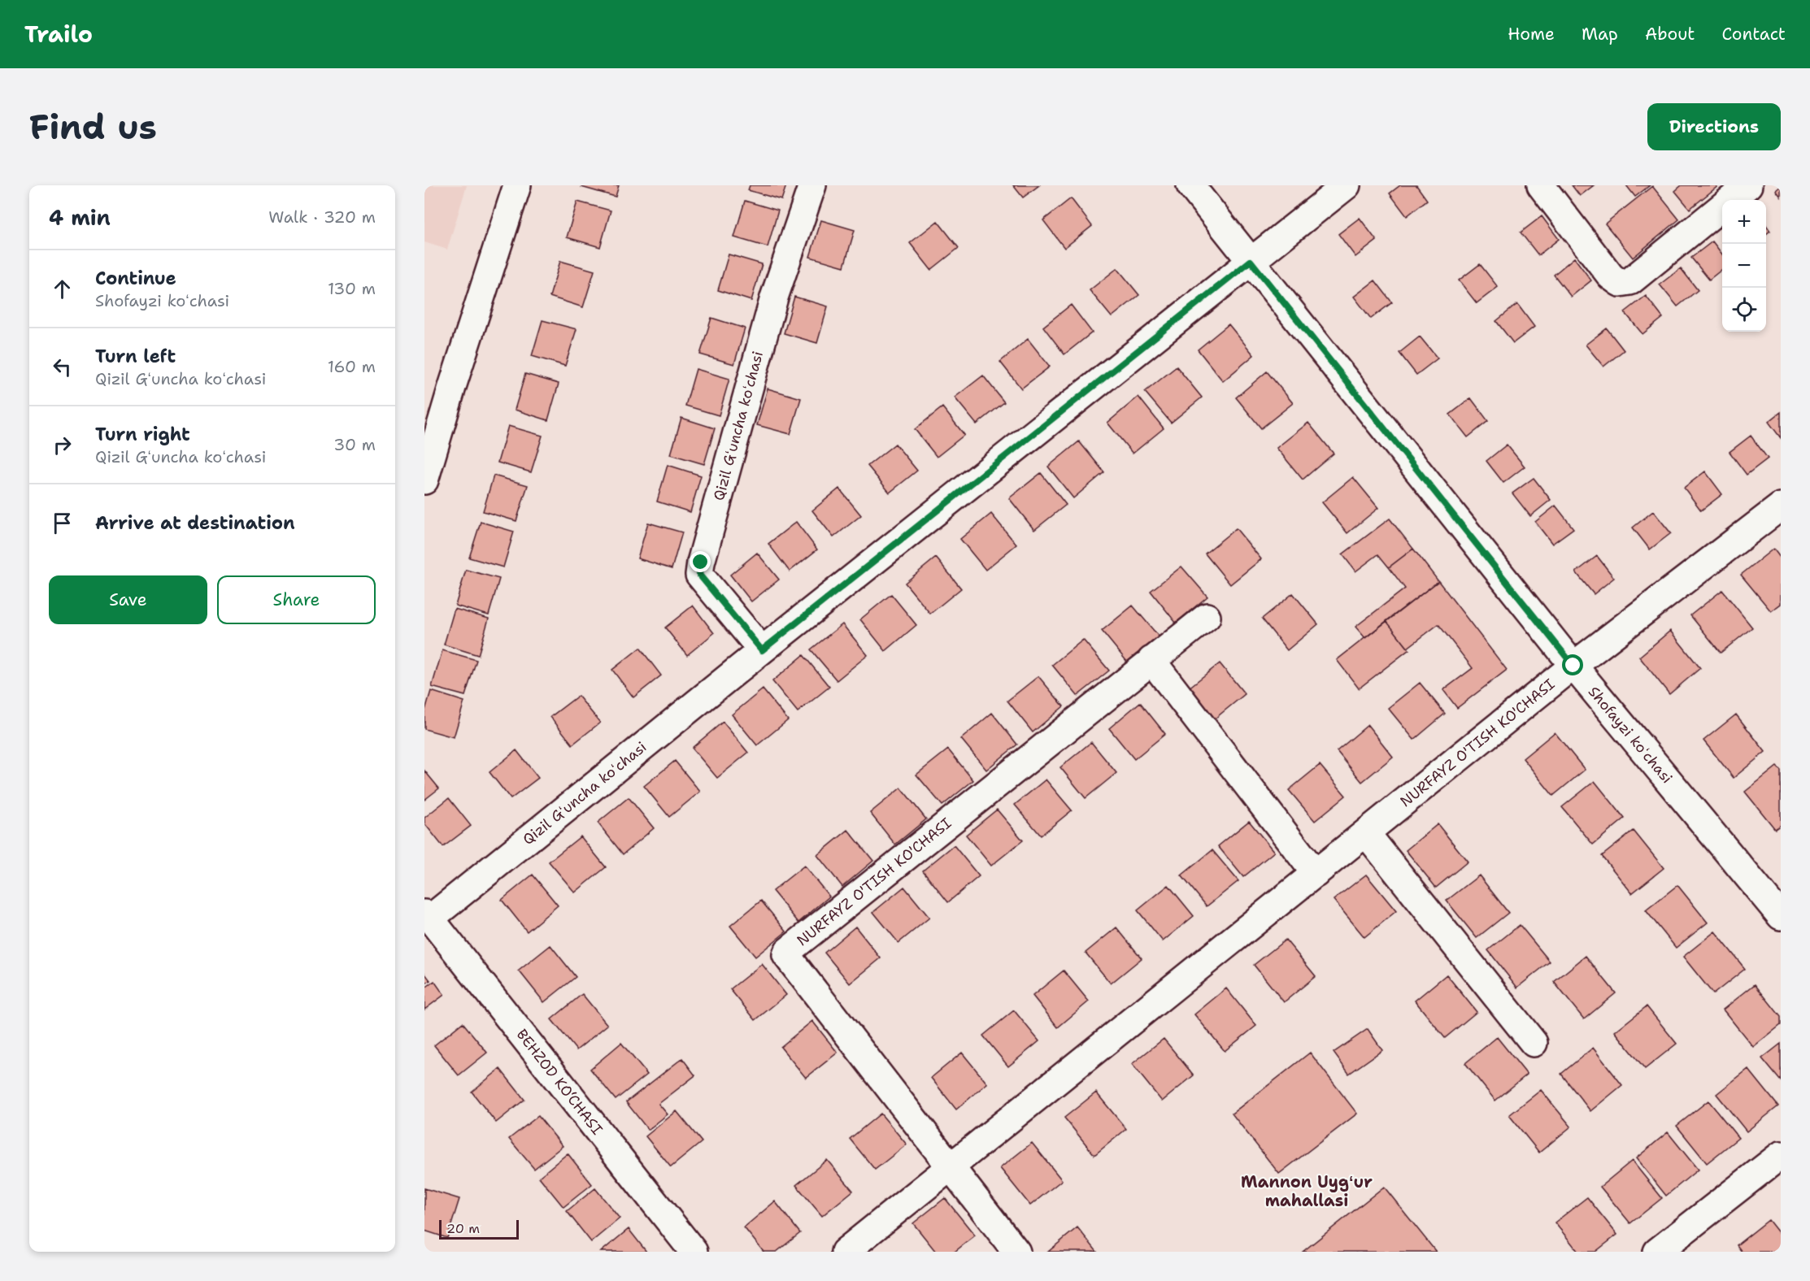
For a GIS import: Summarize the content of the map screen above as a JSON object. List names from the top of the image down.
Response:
{
  "streets": {
    "street": [
      "Qizil Gʻuncha koʻchasi",
      "Shofayzi koʻchasi",
      "NURFAYZ O'TISH KO'CHASI",
      "BEHZOD KO‘CHASI"
    ]
  },
  "crossings": [
    ["Qizil Gʻuncha koʻchasi", "Shofayzi koʻchasi"],
    ["Qizil Gʻuncha koʻchasi", "BEHZOD KO‘CHASI"],
    ["Shofayzi koʻchasi", "NURFAYZ O'TISH KO'CHASI"]
  ],
  "districts": ["Mannon Uygʻur mahallasi"],
  "scale_bar": "20 m",
  "page": {
    "header": "Trailo",
    "nav": [
      "Home",
      "Map",
      "About",
      "Contact"
    ],
    "buttons": [
      "Directions",
      ["Save", "Share"]
    ],
    "title": "Find us",
    "heading": ["4 min", "Walk · 320 m"],
    "map_buttons": ["+", "−"],
    "list": [
      ["Continue", "Shofayzi koʻchasi", "130 m"],
      ["Turn left", "Qizil Gʻuncha koʻchasi", "160 m"],
      ["Turn right", "Qizil Gʻuncha koʻchasi", "30 m"],
      "Arrive at destination"
    ],
    "scale": "20 m"
  }
}
